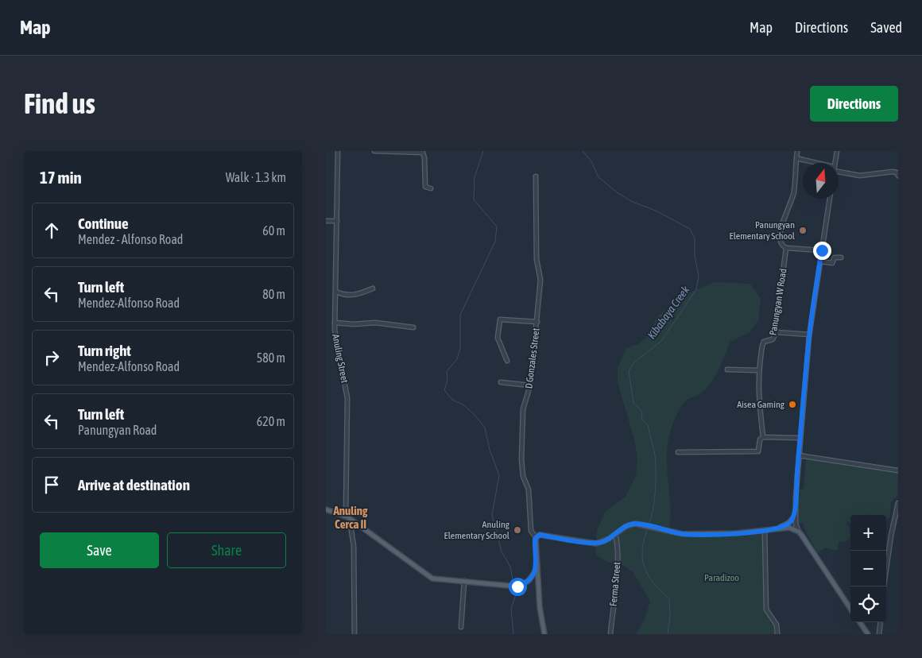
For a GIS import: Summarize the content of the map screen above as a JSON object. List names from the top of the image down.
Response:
{
  "streets": {
    "street": [
      "Panungyan W Road",
      "Anuling Street",
      "D Gonzales Street",
      "Ferma Street"
    ]
  },
  "districts": ["Anuling Cerca II"],
  "water": ["Kibabaya Creek"],
  "parks": ["Paradizoo"],
  "places": ["Panungyan Elementary School", "Aisea Gaming", "Anuling Elementary School"],
  "north": "top",
  "page": {
    "header": "Map",
    "nav": ["Map", "Directions", "Saved"],
    "buttons": [
      "Directions",
      ["Save", "Share"]
    ],
    "title": "Find us",
    "heading": ["17 min", "Walk · 1.3 km"],
    "list": [
      ["Continue", "Mendez - Alfonso Road", "60 m"],
      ["Turn left", "Mendez-Alfonso Road", "80 m"],
      ["Turn right", "Mendez-Alfonso Road", "580 m"],
      ["Turn left", "Panungyan Road", "620 m"],
      "Arrive at destination"
    ],
    "map_buttons": ["+", "−"]
  }
}
